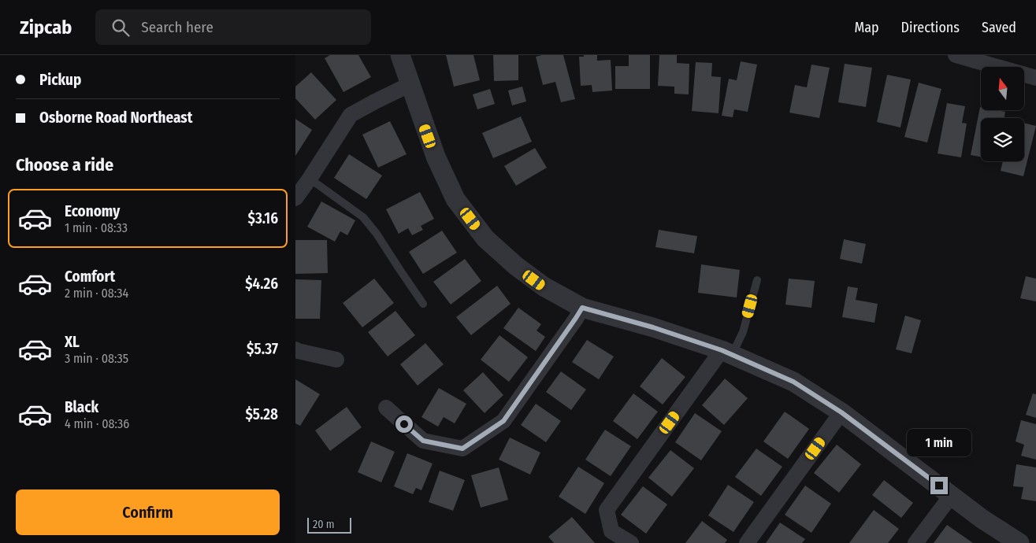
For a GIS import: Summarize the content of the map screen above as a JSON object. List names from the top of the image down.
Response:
{
  "scale_bar": "20 m",
  "north": "top",
  "page": {
    "header": "Zipcab",
    "search": "Search here",
    "nav": ["Map", "Directions", "Saved"],
    "banner": ["Pickup", "Osborne Road Northeast"],
    "heading": "Choose a ride",
    "list": [
      {
        "name": "Economy",
        "note": "1 min · 08:33",
        "value": "$3.16"
      },
      {
        "name": "Comfort",
        "note": "2 min · 08:34",
        "value": "$4.26"
      },
      {
        "name": "XL",
        "note": "3 min · 08:35",
        "value": "$5.37"
      },
      {
        "name": "Black",
        "note": "4 min · 08:36",
        "value": "$5.28"
      }
    ],
    "bubble": "1 min",
    "buttons": "Confirm",
    "scale": "20 m"
  }
}
